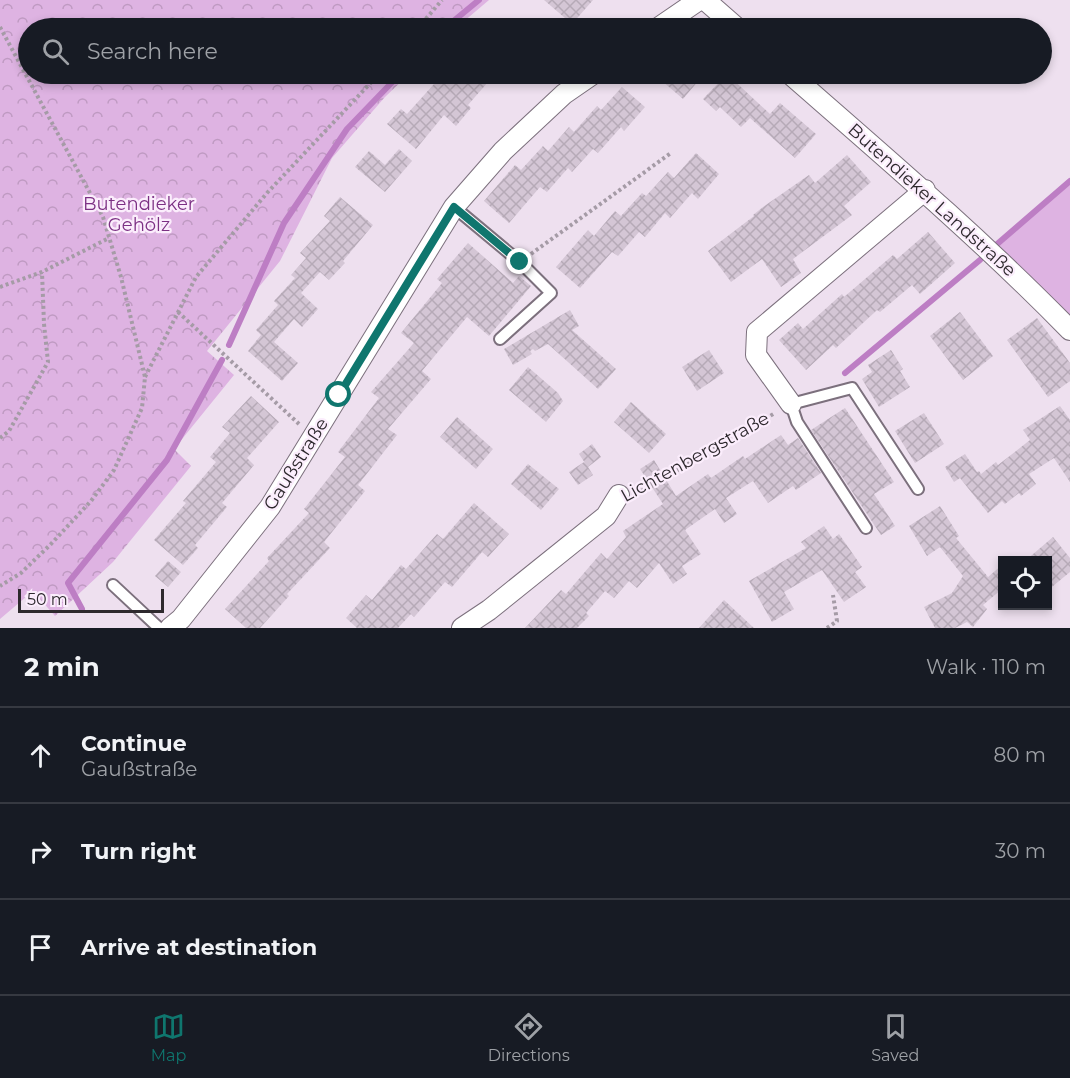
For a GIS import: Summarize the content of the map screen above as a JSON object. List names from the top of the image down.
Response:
{
  "streets": {
    "street": ["Butendieker Landstraße", "Lichtenbergstraße", "Gaußstraße"]
  },
  "parks": ["Butendieker Gehölz"],
  "scale_bar": "50 m",
  "page": {
    "search": "Search here",
    "scale": "50 m",
    "heading": ["2 min", "Walk · 110 m"],
    "list": [
      ["Continue", "Gaußstraße", "80 m"],
      ["Turn right", "30 m"],
      "Arrive at destination"
    ],
    "nav": ["Map", "Directions", "Saved"]
  }
}
